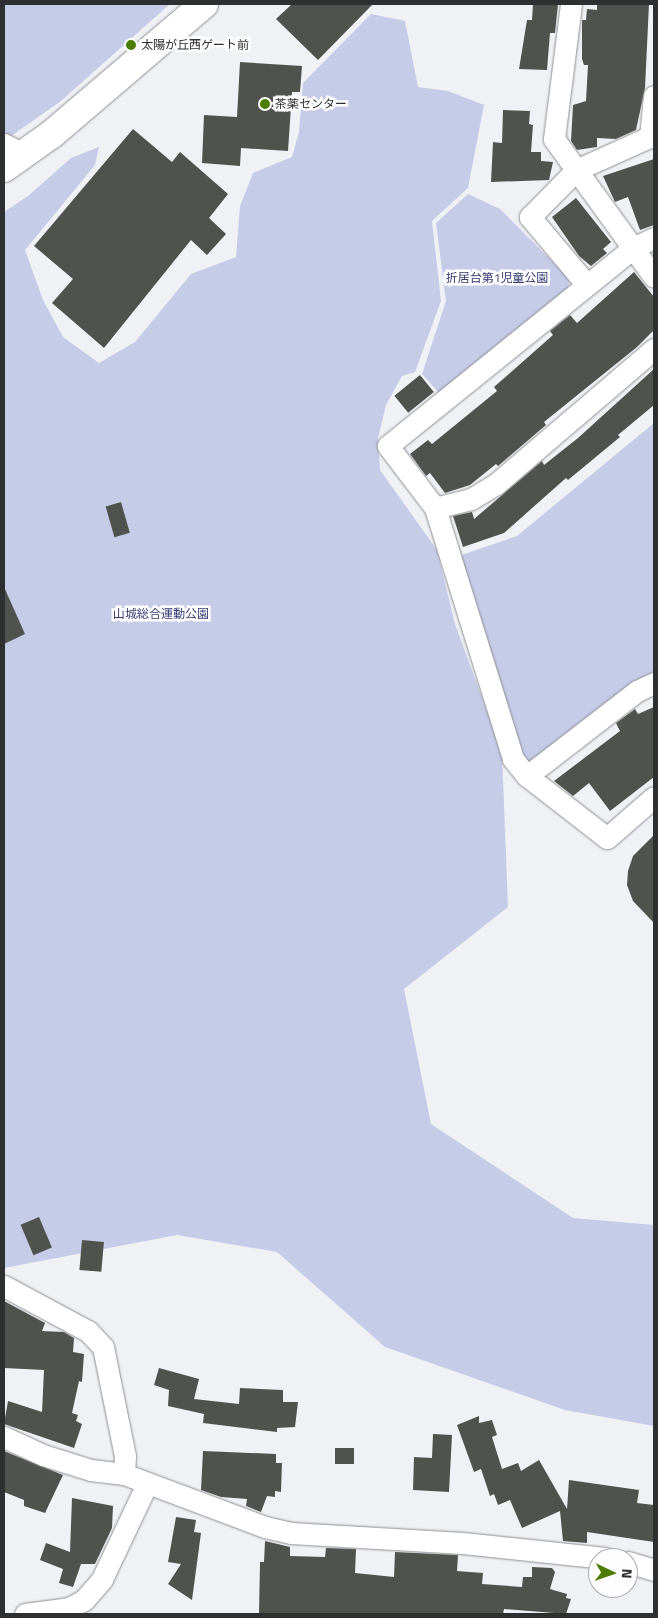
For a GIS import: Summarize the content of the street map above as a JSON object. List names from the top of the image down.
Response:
{
  "parks": ["折居台第1児童公園", "山城総合運動公園"],
  "places": ["太陽が丘西ゲート前", "茶薬センター"],
  "north": "right"
}
